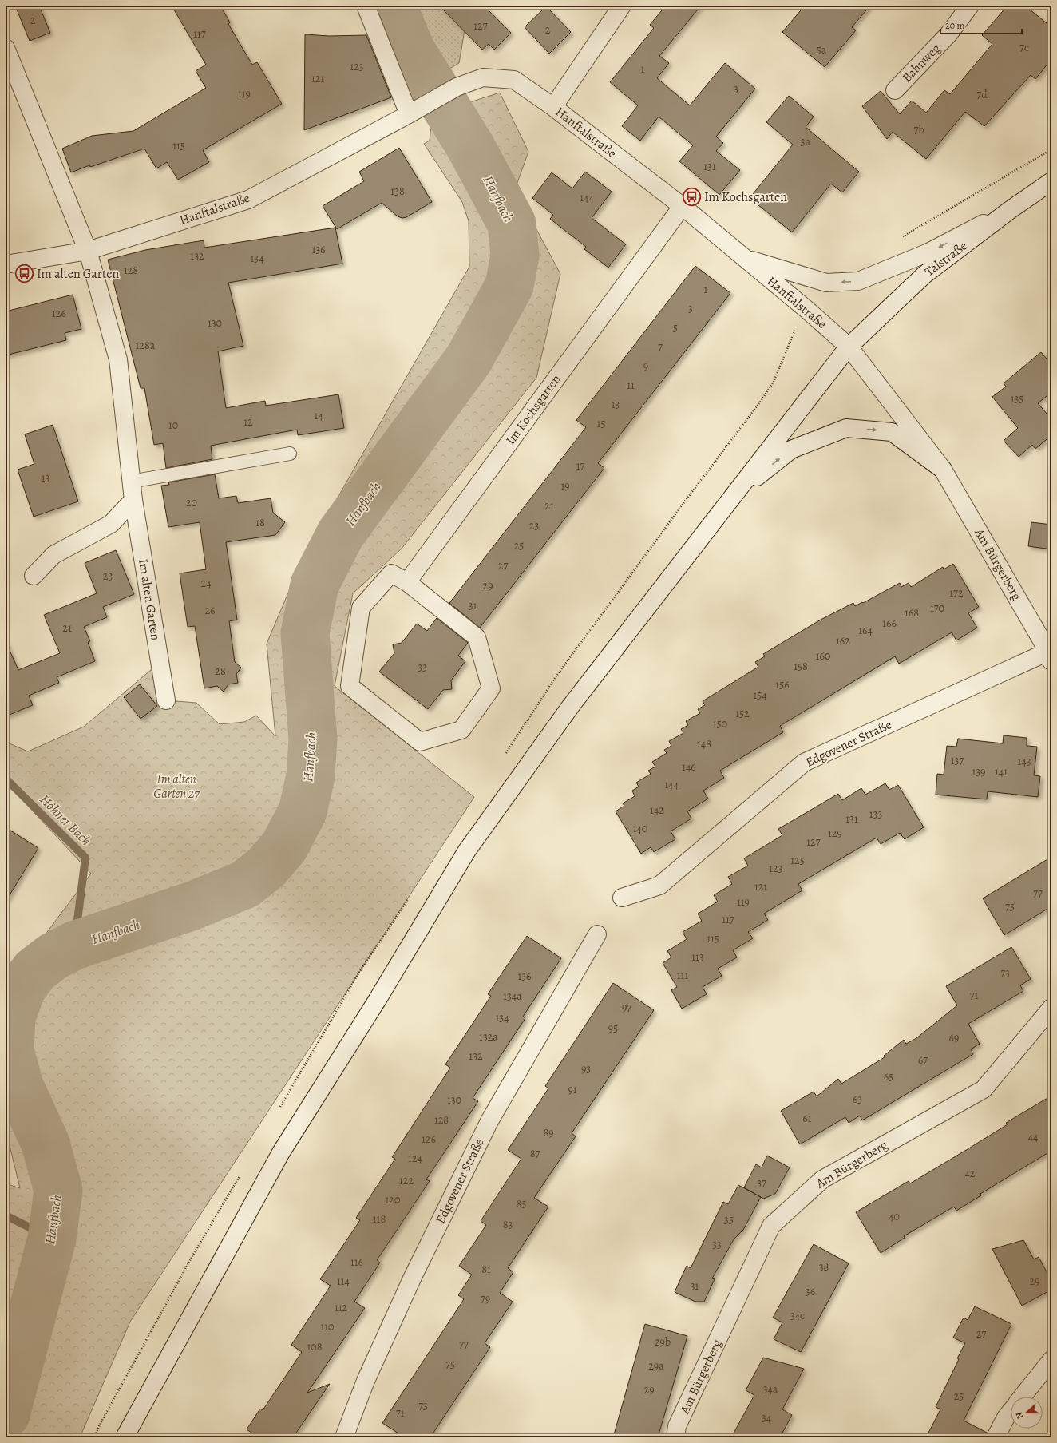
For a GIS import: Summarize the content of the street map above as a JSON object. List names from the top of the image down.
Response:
{
  "streets": {
    "street": [
      "Bahnweg",
      "Hanftalstraße",
      "Talstraße",
      "Im Kochsgarten",
      "Am Bürgerberg",
      "Im alten Garten",
      "Edgovener Straße"
    ]
  },
  "crossings": [
    ["Hanftalstraße", "Talstraße"],
    ["Hanftalstraße", "Im Kochsgarten"],
    ["Hanftalstraße", "Am Bürgerberg"],
    ["Hanftalstraße", "Im alten Garten"],
    ["Talstraße", "Am Bürgerberg"],
    ["Am Bürgerberg", "Edgovener Straße"]
  ],
  "water": ["Hanfbach", "Höhner Bach"],
  "parks": ["Im alten Garten 27"],
  "places": {
    "bus stop": ["Im Kochsgarten", "Im alten Garten"]
  },
  "house_numbers": [
    "2",
    "127",
    "2",
    "117",
    "7c",
    "5a",
    "123",
    "1",
    "121",
    "3",
    "119",
    "7d",
    "7b",
    "3a",
    "115",
    "131",
    "138",
    "144",
    "136",
    "132",
    "134",
    "128",
    "1",
    "3",
    "126",
    "130",
    "5",
    "128a",
    "7",
    "9",
    "11",
    "135",
    "13",
    "14",
    "12",
    "15",
    "10",
    "17",
    "13",
    "19",
    "20",
    "21",
    "18",
    "23",
    "25",
    "27",
    "23",
    "24",
    "29",
    "172",
    "31",
    "170",
    "26",
    "168",
    "166",
    "21",
    "164",
    "162",
    "160",
    "158",
    "33",
    "28",
    "156",
    "154",
    "152",
    "150",
    "148",
    "137",
    "143",
    "146",
    "139",
    "141",
    "144",
    "142",
    "133",
    "131",
    "140",
    "129",
    "127",
    "125",
    "123",
    "121",
    "77",
    "119",
    "75",
    "117",
    "115",
    "113",
    "73",
    "111",
    "136",
    "71",
    "134a",
    "97",
    "134",
    "95",
    "132a",
    "69",
    "132",
    "67",
    "93",
    "65",
    "91",
    "63",
    "130",
    "61",
    "128",
    "89",
    "44",
    "126",
    "87",
    "124",
    "42",
    "122",
    "37",
    "120",
    "85",
    "40",
    "118",
    "35",
    "83",
    "33",
    "116",
    "38",
    "81",
    "114",
    "29",
    "31",
    "36",
    "79",
    "112",
    "34c",
    "110",
    "27",
    "29b",
    "77",
    "108",
    "75",
    "29a",
    "34a",
    "29",
    "25",
    "73",
    "71",
    "34"
  ],
  "scale_bar": "20 m",
  "north": "left"
}
